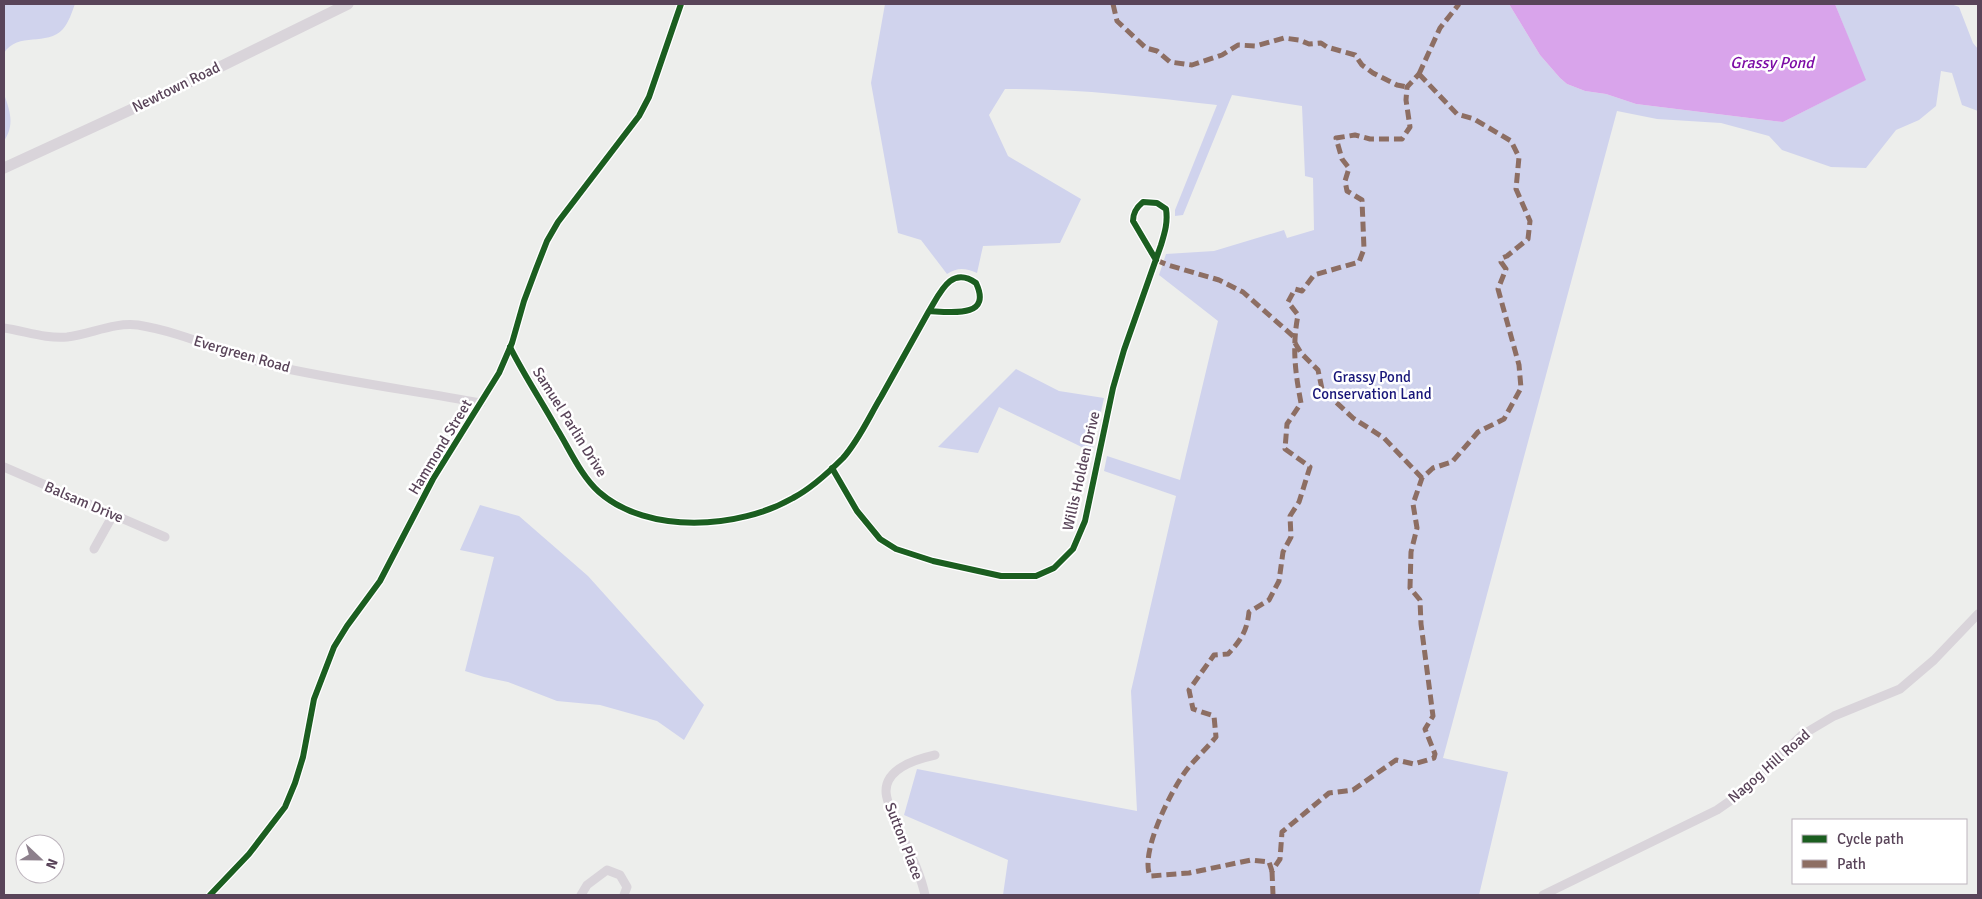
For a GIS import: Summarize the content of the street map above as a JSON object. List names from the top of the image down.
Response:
{
  "streets": {
    "street": [
      "Newtown Road",
      "Evergreen Road",
      "Samuel Parlin Drive",
      "Hammond Street",
      "Willis Holden Drive",
      "Balsam Drive",
      "Nagog Hill Road",
      "Sutton Place"
    ]
  },
  "crossings": [
    ["Evergreen Road", "Hammond Street"],
    ["Samuel Parlin Drive", "Hammond Street"],
    ["Samuel Parlin Drive", "Willis Holden Drive"]
  ],
  "water": ["Grassy Pond"],
  "parks": ["Grassy Pond Conservation Land"],
  "legend": ["Cycle path", "Path"],
  "north": "right"
}
